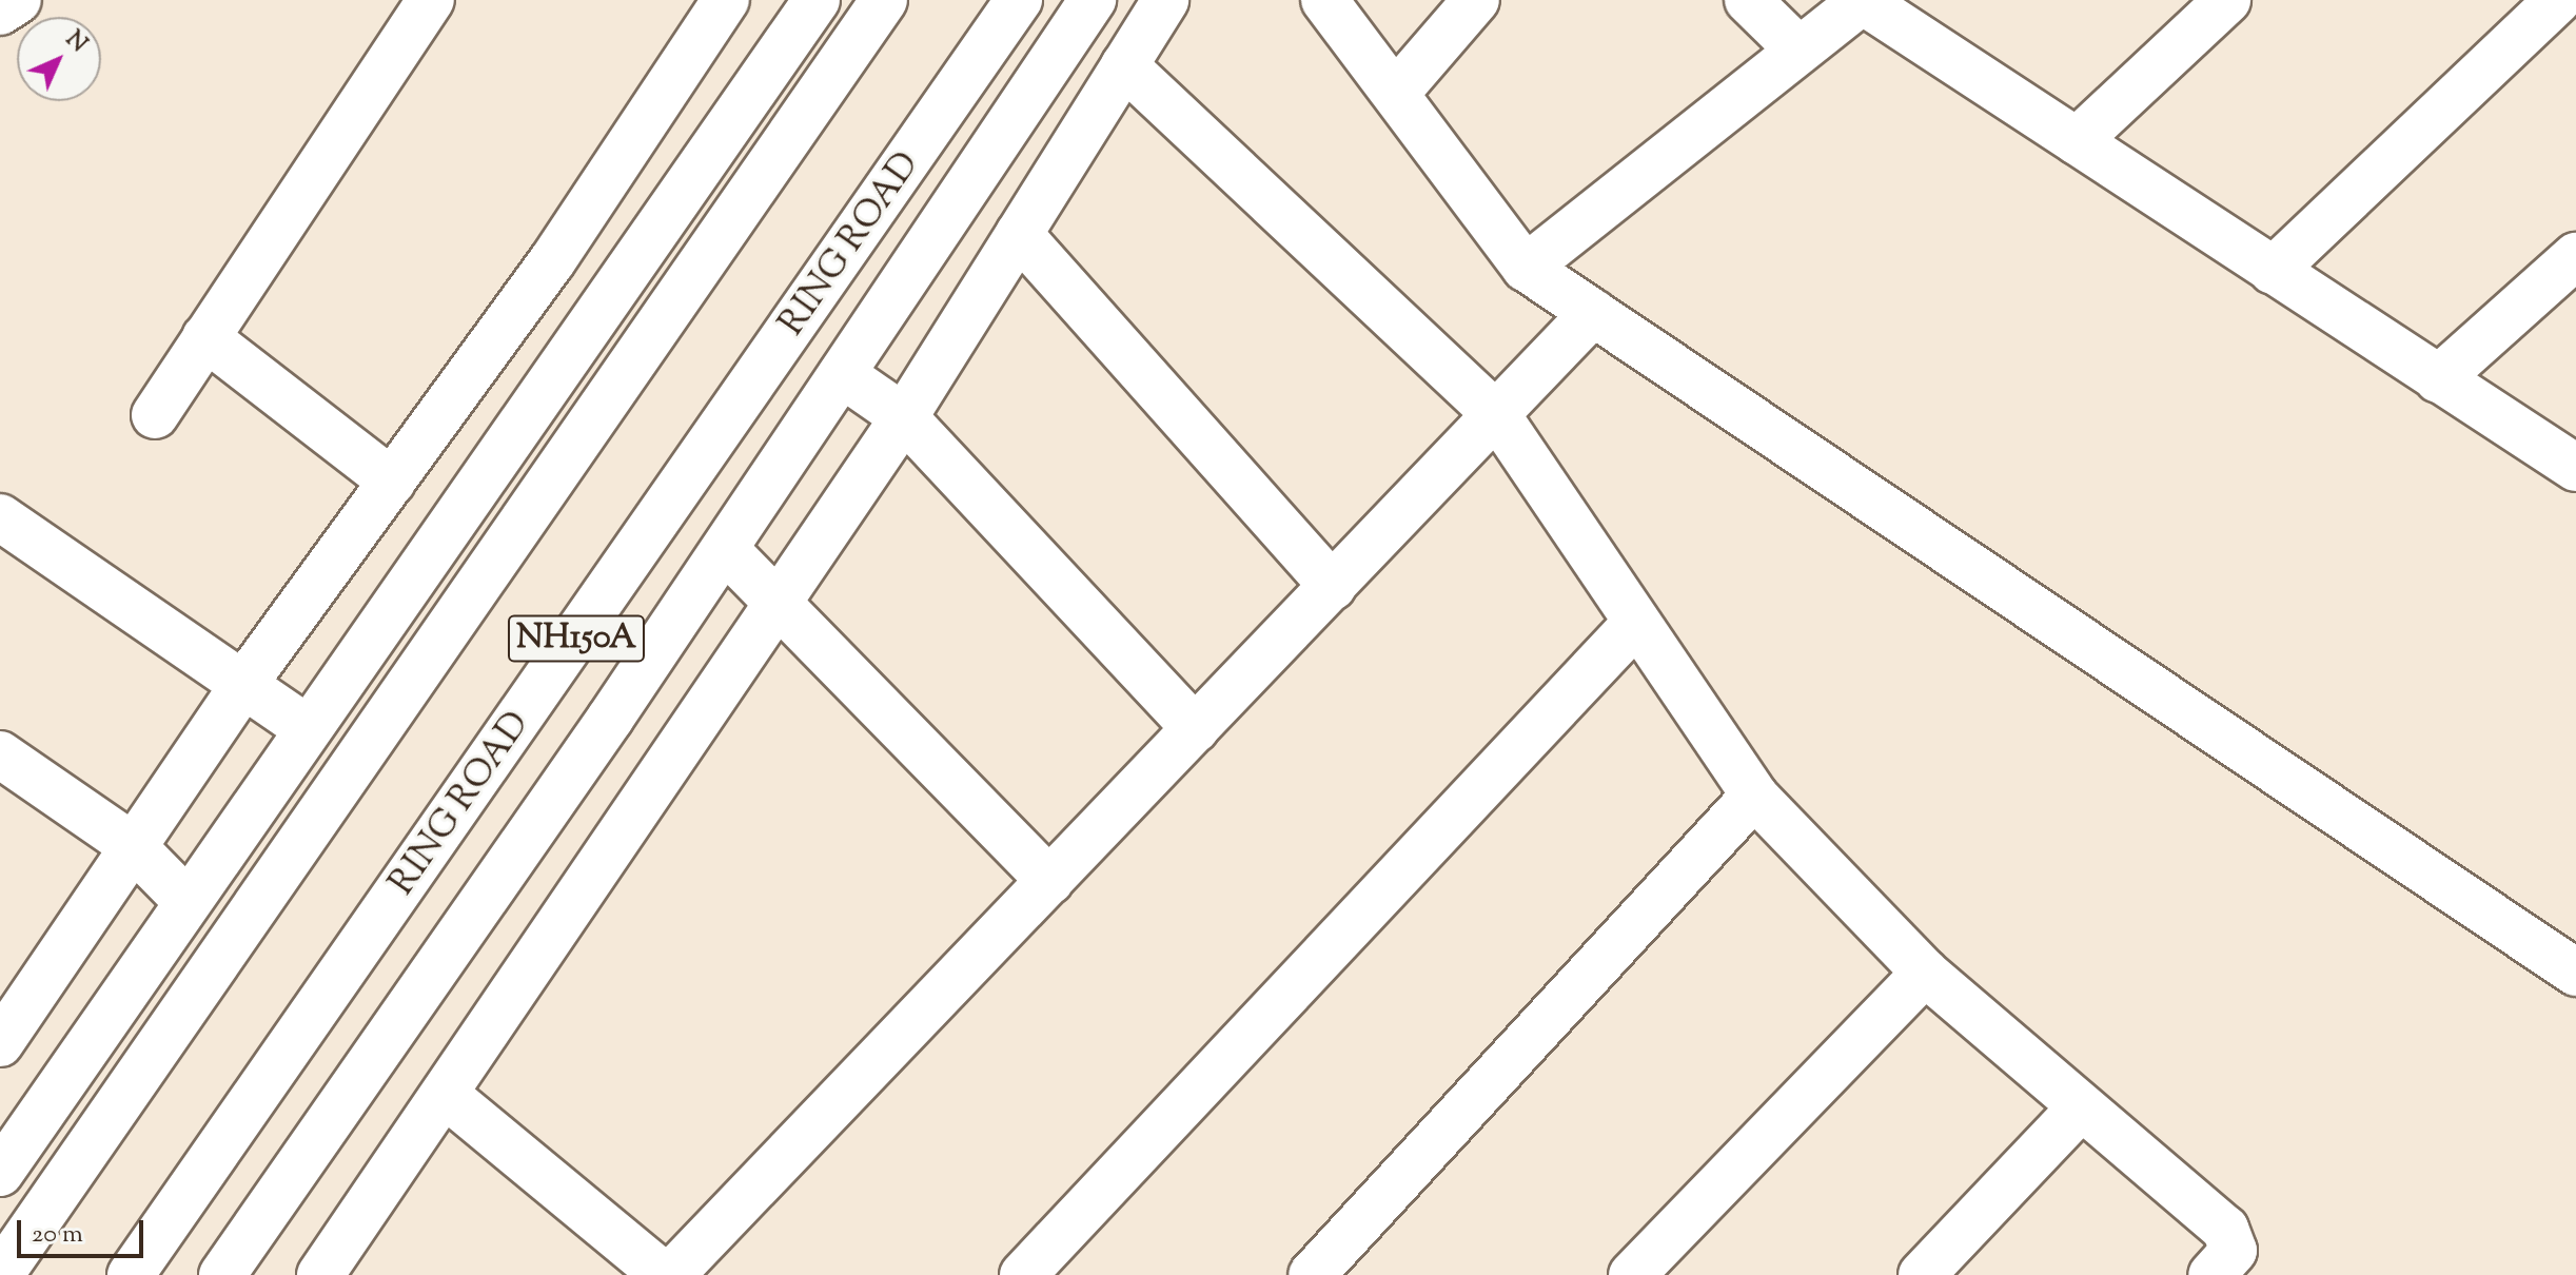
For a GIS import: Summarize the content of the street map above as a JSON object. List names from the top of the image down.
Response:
{
  "streets": {
    "main road": ["RING ROAD", "NH150A"]
  },
  "scale_bar": "20 m",
  "north": "top right"
}
